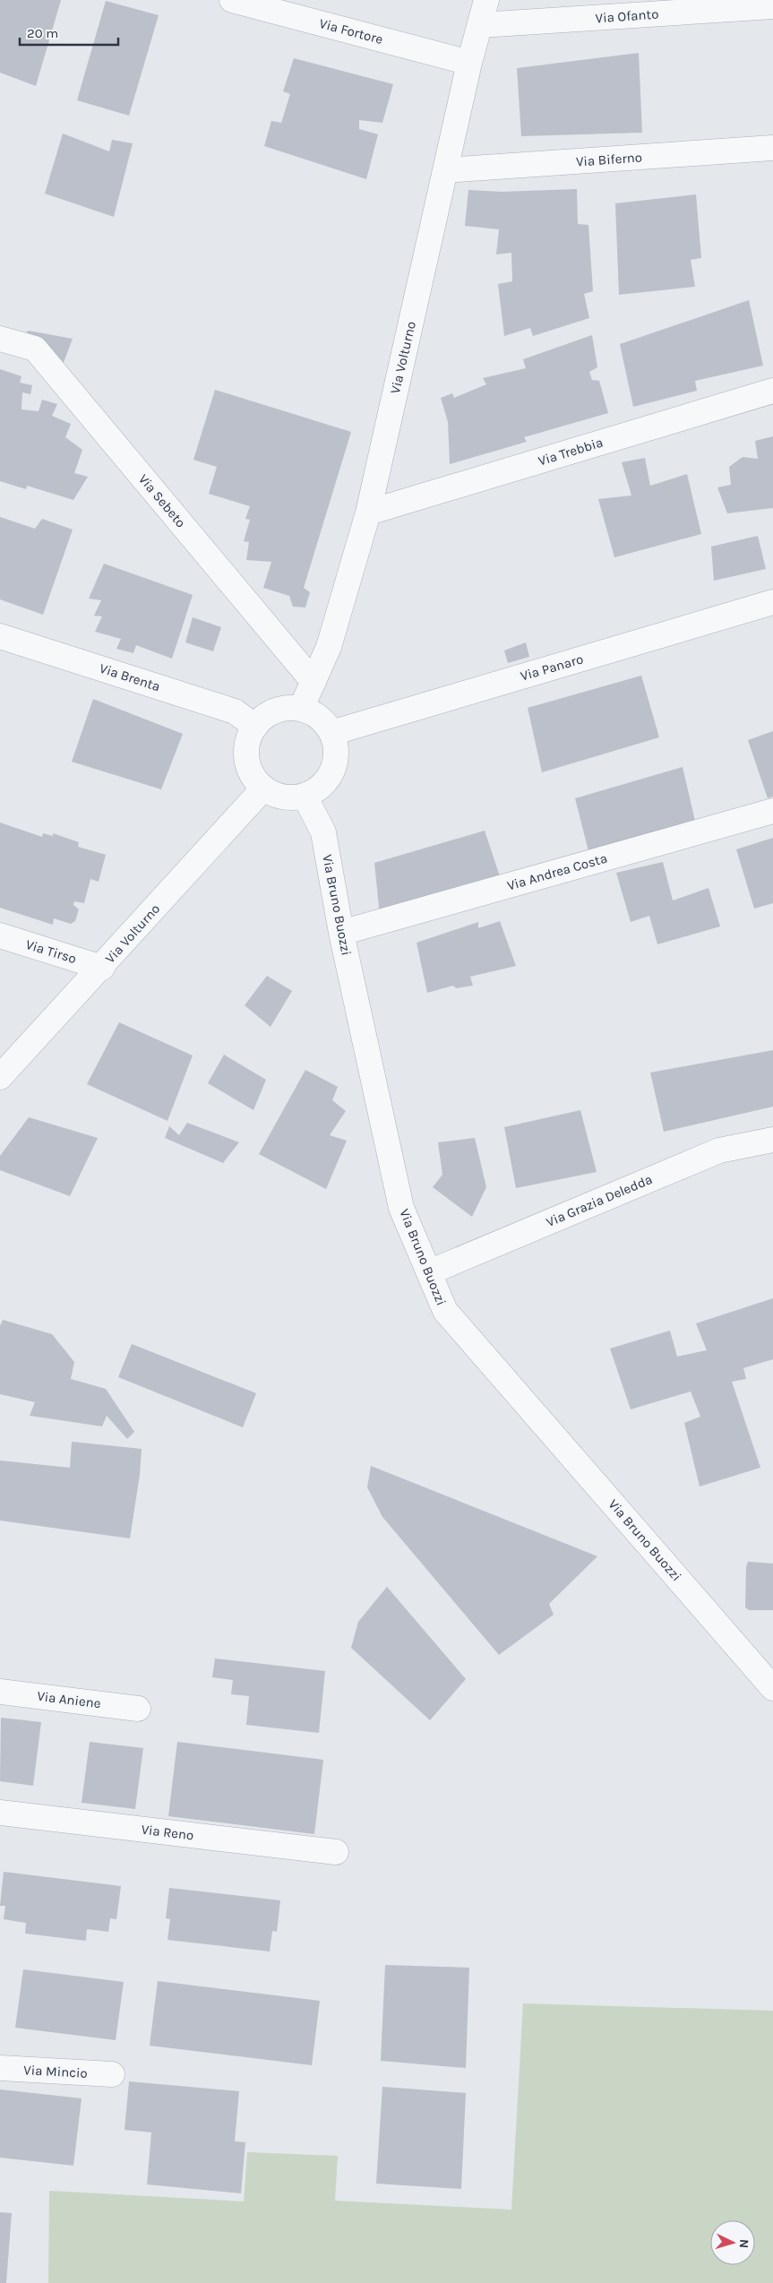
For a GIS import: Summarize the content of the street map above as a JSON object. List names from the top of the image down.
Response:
{
  "streets": {
    "street": [
      "Via Ofanto",
      "Via Fortore",
      "Via Biferno",
      "Via Volturno",
      "Via Trebbia",
      "Via Sebeto",
      "Via Panaro",
      "Via Brenta",
      "Via Andrea Costa",
      "Via Bruno Buozzi",
      "Via Tirso",
      "Via Grazia Deledda",
      "Via Aniene",
      "Via Reno",
      "Via Mincio"
    ]
  },
  "crossings": [
    ["Via Ofanto", "Via Volturno"],
    ["Via Fortore", "Via Volturno"],
    ["Via Biferno", "Via Volturno"],
    ["Via Volturno", "Via Trebbia"],
    ["Via Volturno", "Via Sebeto"],
    ["Via Volturno", "Via Panaro"],
    ["Via Volturno", "Via Brenta"],
    ["Via Volturno", "Via Bruno Buozzi"],
    ["Via Volturno", "Via Tirso"],
    ["Via Panaro", "Via Brenta"],
    ["Via Panaro", "Via Bruno Buozzi"],
    ["Via Brenta", "Via Bruno Buozzi"],
    ["Via Andrea Costa", "Via Bruno Buozzi"],
    ["Via Bruno Buozzi", "Via Grazia Deledda"]
  ],
  "scale_bar": "20 m",
  "north": "right"
}
